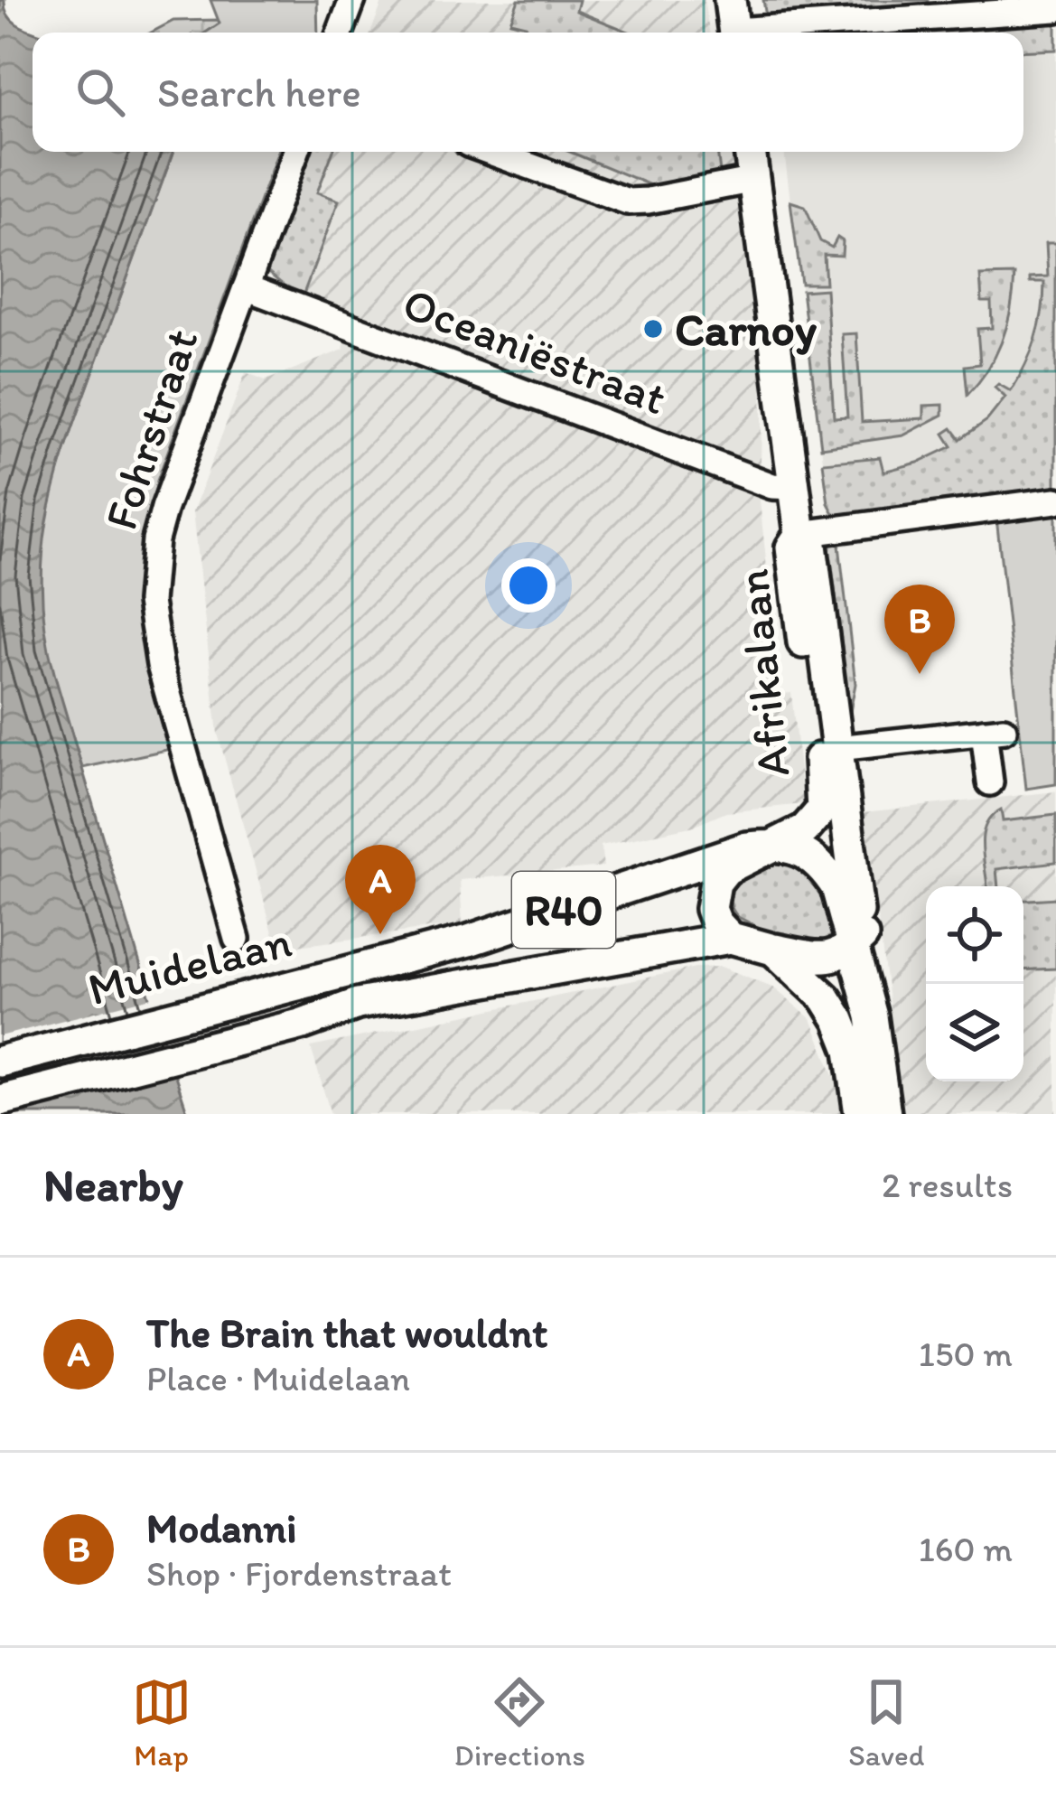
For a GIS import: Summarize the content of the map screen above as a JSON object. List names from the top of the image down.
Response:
{
  "streets": {
    "main road": ["Afrikalaan", "R40", "Muidelaan"],
    "street": ["Oceaniëstraat", "Fohrstraat"]
  },
  "crossings": [
    ["Oceaniëstraat", "Fohrstraat"],
    ["Oceaniëstraat", "Afrikalaan"],
    ["Afrikalaan", "R40"],
    ["Afrikalaan", "Muidelaan"],
    ["R40", "Muidelaan"]
  ],
  "places": ["Carnoy"],
  "page": {
    "search": "Search here",
    "pins": ["B", "A"],
    "heading": ["Nearby", "2 results"],
    "list": [
      {
        "mark": "A",
        "name": "The Brain that wouldnt",
        "note": "Place · Muidelaan",
        "value": "150 m"
      },
      {
        "mark": "B",
        "name": "Modanni",
        "note": "Shop · Fjordenstraat",
        "value": "160 m"
      }
    ],
    "nav": ["Map", "Directions", "Saved"]
  }
}
